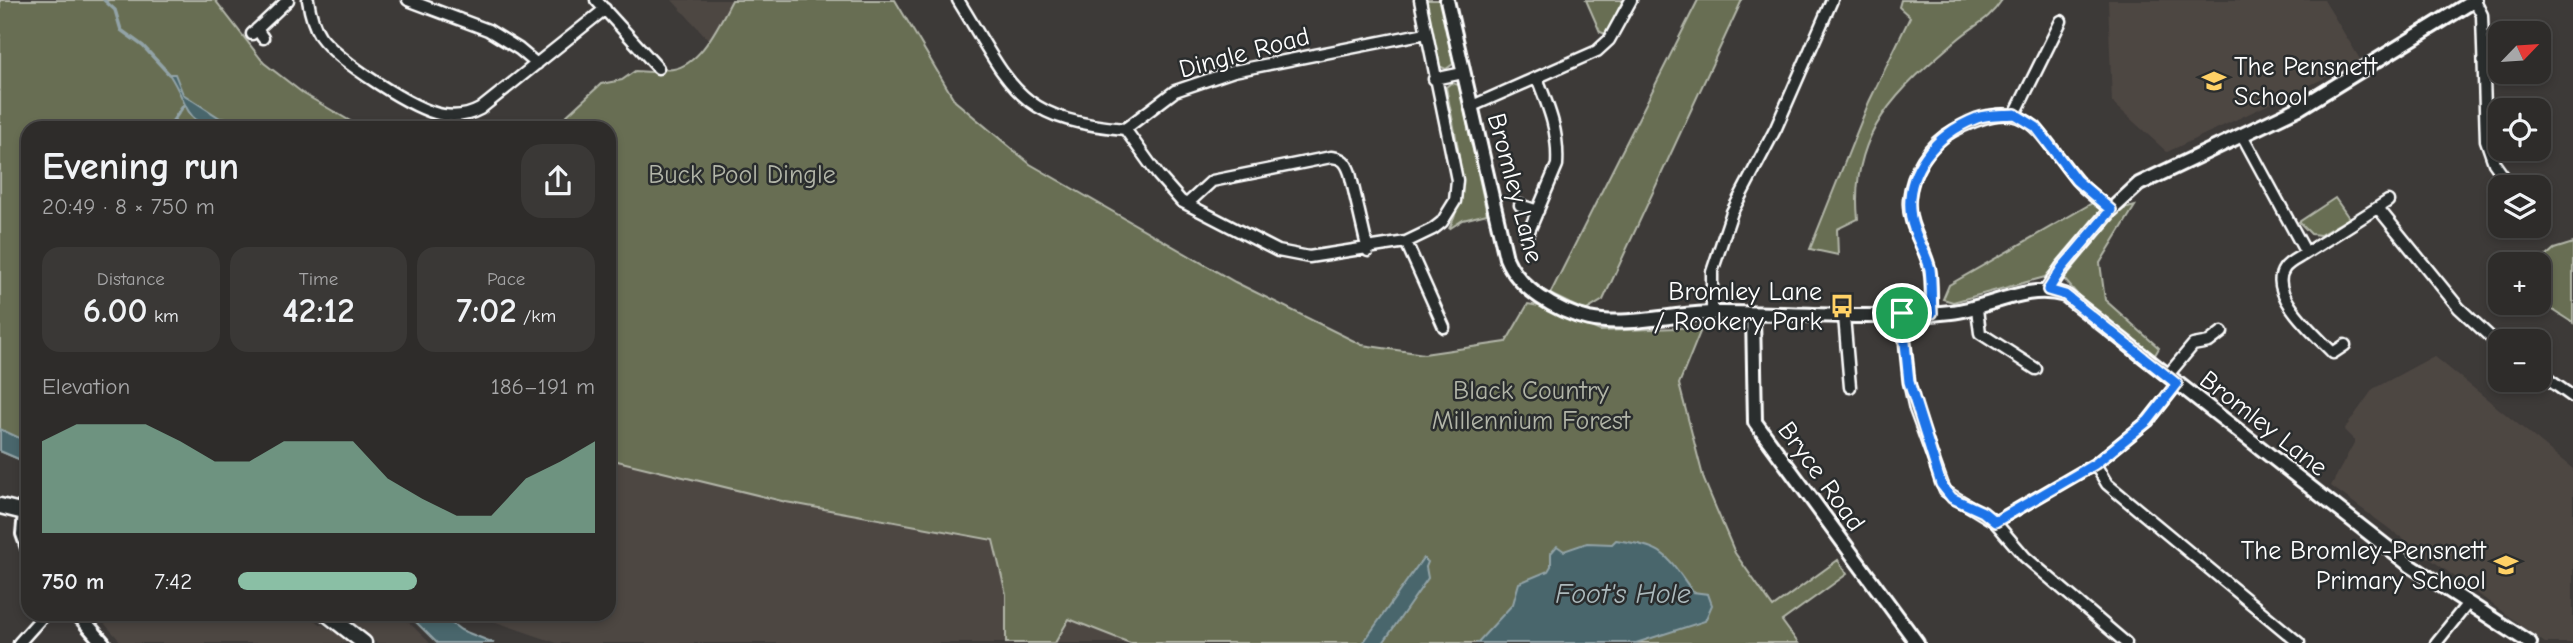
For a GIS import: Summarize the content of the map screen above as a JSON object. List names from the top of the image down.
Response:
{
  "streets": {
    "street": ["Dingle Road", "Bromley Lane", "Bryce Road"]
  },
  "water": ["Foot's Hole"],
  "parks": ["Buck Pool Dingle", "Black Country Millennium Forest"],
  "places": {
    "school or university": ["The Pensnett School", "The Bromley-Pensnett Primary School"],
    "bus stop": ["Bromley Lane / Rookery Park"]
  },
  "north": "top right",
  "page": {
    "map_buttons": ["+", "−"],
    "heading": ["Evening run", "20:49 · 8 × 750 m"],
    "stats": [
      ["Distance", "6.00 km"],
      ["Time", "42:12"],
      ["Pace", "7:02 /km"]
    ],
    "chart": ["Elevation", "186–191 m"],
    "list": [
      {
        "name": "750 m",
        "note": "7:42"
      }
    ]
  }
}
